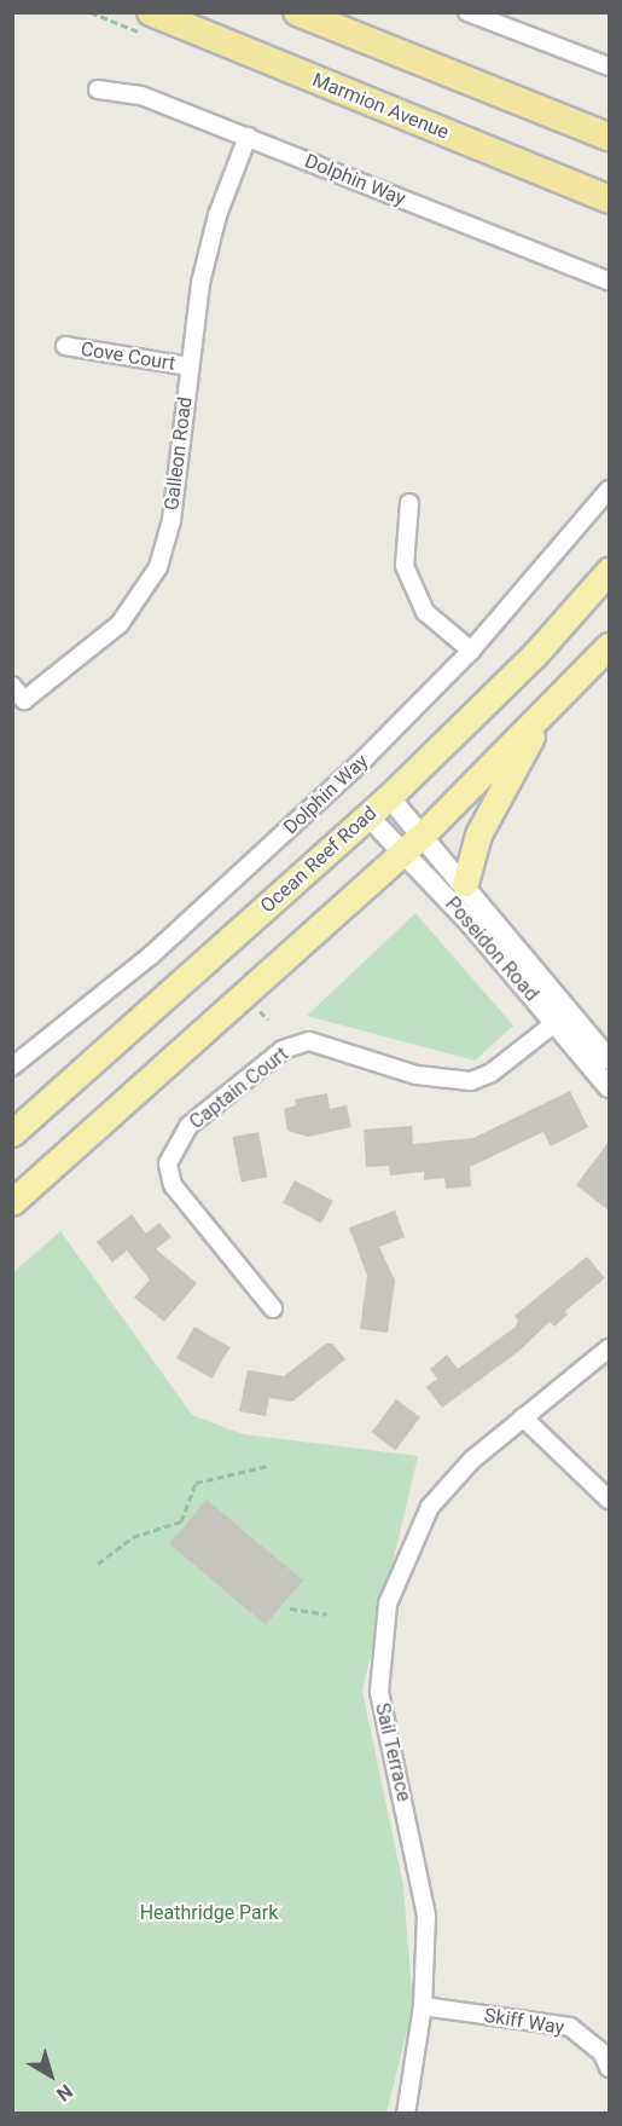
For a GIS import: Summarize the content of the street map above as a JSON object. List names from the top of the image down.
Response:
{
  "streets": {
    "highway": ["Marmion Avenue"],
    "main road": ["Ocean Reef Road"],
    "street": [
      "Dolphin Way",
      "Cove Court",
      "Galleon Road",
      "Poseidon Road",
      "Captain Court",
      "Sail Terrace",
      "Skiff Way"
    ]
  },
  "crossings": [
    ["Dolphin Way", "Galleon Road"],
    ["Cove Court", "Galleon Road"],
    ["Ocean Reef Road", "Poseidon Road"],
    ["Poseidon Road", "Captain Court"],
    ["Sail Terrace", "Skiff Way"]
  ],
  "parks": ["Heathridge Park"],
  "north": "bottom right"
}
